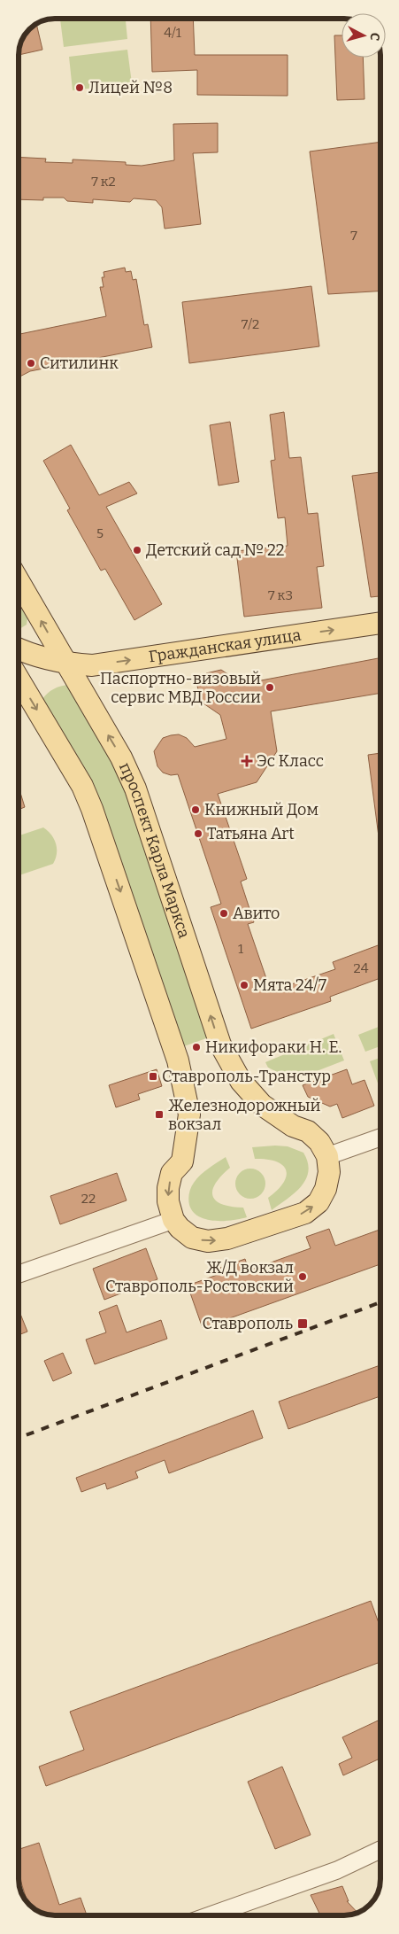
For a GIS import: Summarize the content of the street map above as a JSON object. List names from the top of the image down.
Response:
{
  "streets": {
    "main road": ["Гражданская улица", "проспект Карла Маркса"]
  },
  "crossings": [
    ["Гражданская улица", "проспект Карла Маркса"]
  ],
  "one_way": ["Гражданская улица"],
  "places": {
    "other": [
      "Лицей №8",
      "Ситилинк",
      "Детский сад № 22",
      "Паспортно-визовый сервис МВД России",
      "Книжный Дом",
      "Татьяна Art",
      "Авито",
      "Мята 24/7",
      "Никифораки Н. Е.",
      "Ж/Д вокзал Ставрополь-Ростовский"
    ],
    "health": ["Эс Класс"],
    "transit": ["Ставрополь-Транстур", "Железнодорожный вокзал", "Ставрополь"]
  },
  "house_numbers": [
    "4/1",
    "7 к2",
    "7",
    "7/2",
    "5",
    "7 к3",
    "1",
    "24",
    "22"
  ],
  "north": "right"
}
